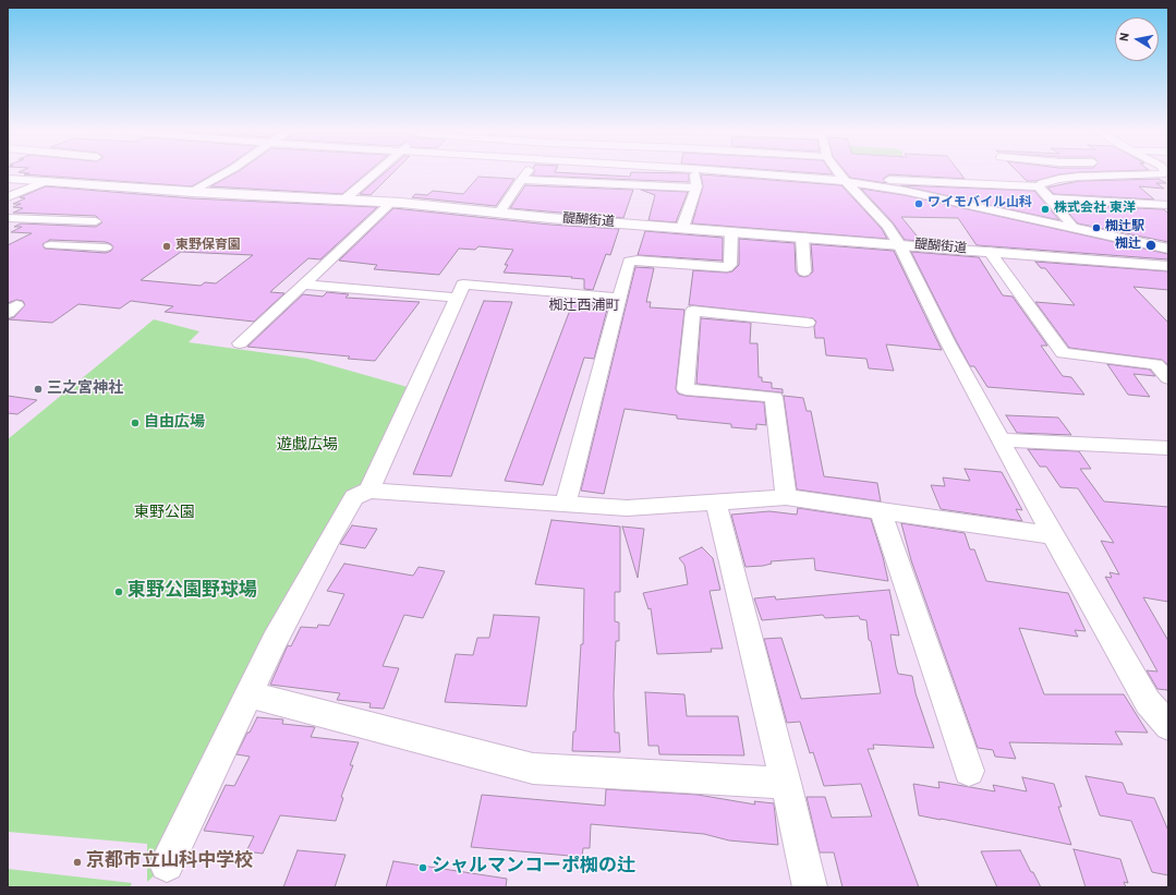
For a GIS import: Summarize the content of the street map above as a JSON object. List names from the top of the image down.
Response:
{
  "streets": {
    "main road": ["醍醐街道"]
  },
  "districts": ["椥辻西浦町"],
  "parks": ["遊戯広場", "東野公園"],
  "places": [
    "ワイモバイル山科",
    "株式会社 東洋",
    "椥辻駅",
    "椥辻",
    "東野保育園",
    "三之宮神社",
    "自由広場",
    "東野公園野球場",
    "京都市立山科中学校",
    "シャルマンコーポ椥の辻"
  ],
  "north": "left"
}
